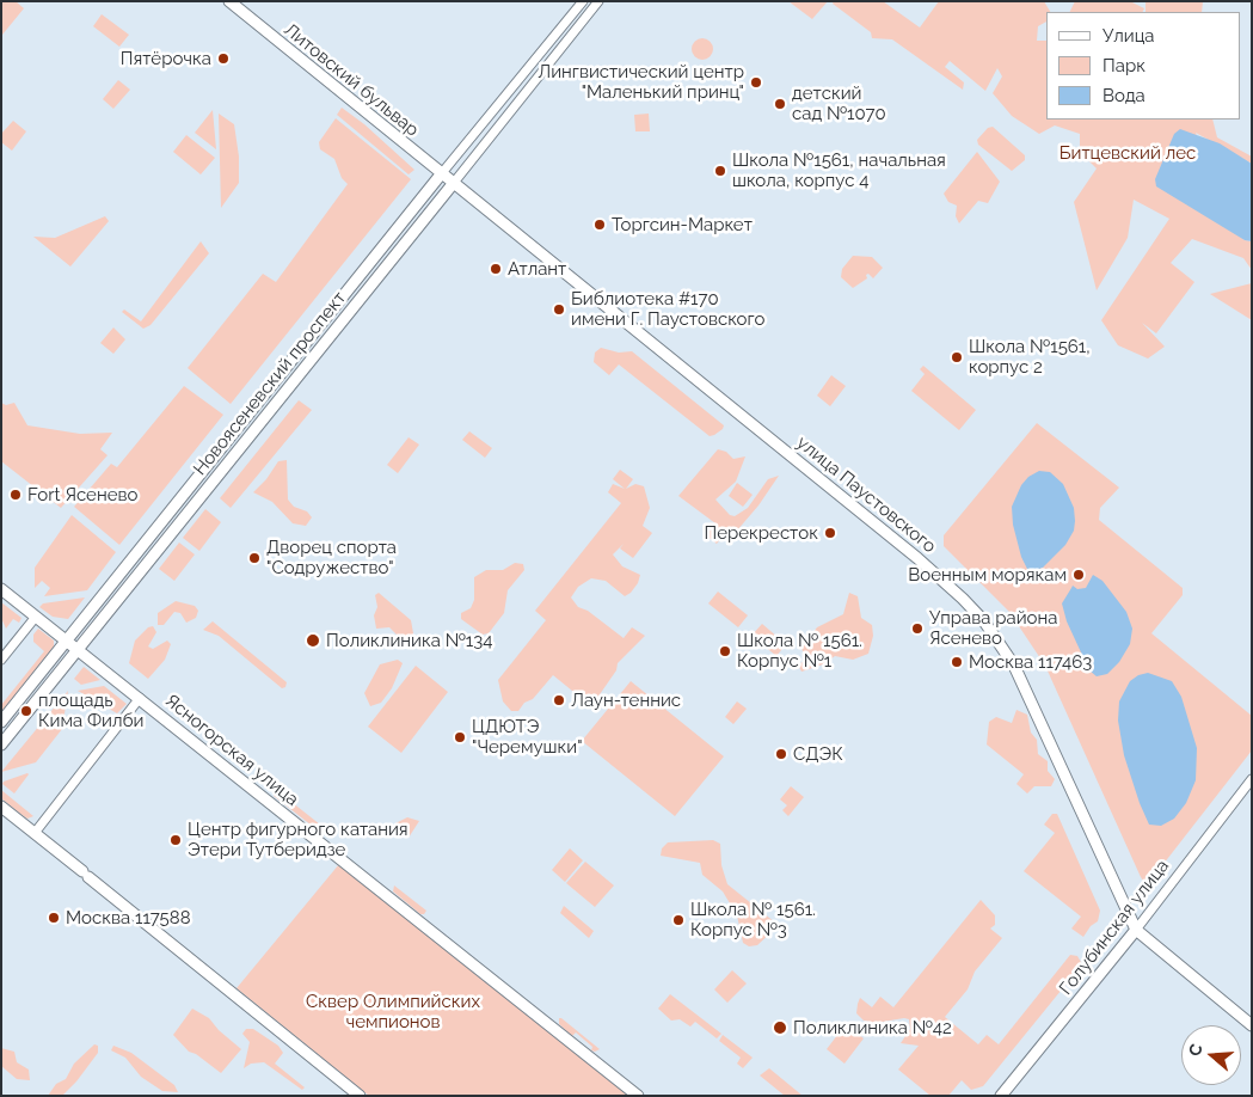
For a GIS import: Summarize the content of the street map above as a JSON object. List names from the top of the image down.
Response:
{
  "streets": {
    "main road": [
      "Литовский бульвар",
      "Новоясеневский проспект",
      "улица Паустовского",
      "Ясногорская улица",
      "Голубинская улица"
    ]
  },
  "crossings": [
    ["Литовский бульвар", "Новоясеневский проспект"],
    ["Литовский бульвар", "улица Паустовского"],
    ["Новоясеневский проспект", "улица Паустовского"],
    ["Новоясеневский проспект", "Ясногорская улица"],
    ["улица Паустовского", "Голубинская улица"]
  ],
  "parks": ["Битцевский лес", "Сквер Олимпийских чемпионов"],
  "places": [
    "Пятёрочка",
    "Лингвистический центр \"Маленький принц\"",
    "детский сад №1070",
    "Школа №1561, начальная школа, корпус 4",
    "Торгсин-Маркет",
    "Атлант",
    "Библиотека #170 имени Г. Паустовского",
    "Школа №1561, корпус 2",
    "Fort Ясенево",
    "Перекресток",
    "Дворец спорта \"Содружество\"",
    "Военным морякам",
    "Управа района Ясенево",
    "Поликлиника №134",
    "Школа № 1561. Корпус №1",
    "Москва 117463",
    "Лаун-теннис",
    "площадь Кима Филби",
    "ЦДЮТЭ \"Черемушки\"",
    "СДЭК",
    "Центр фигурного катания Этери Тутберидзе",
    "Москва 117588",
    "Школа № 1561. Корпус №3",
    "Поликлиника №42"
  ],
  "legend": ["Улица", "Парк", "Вода"],
  "north": "left"
}
